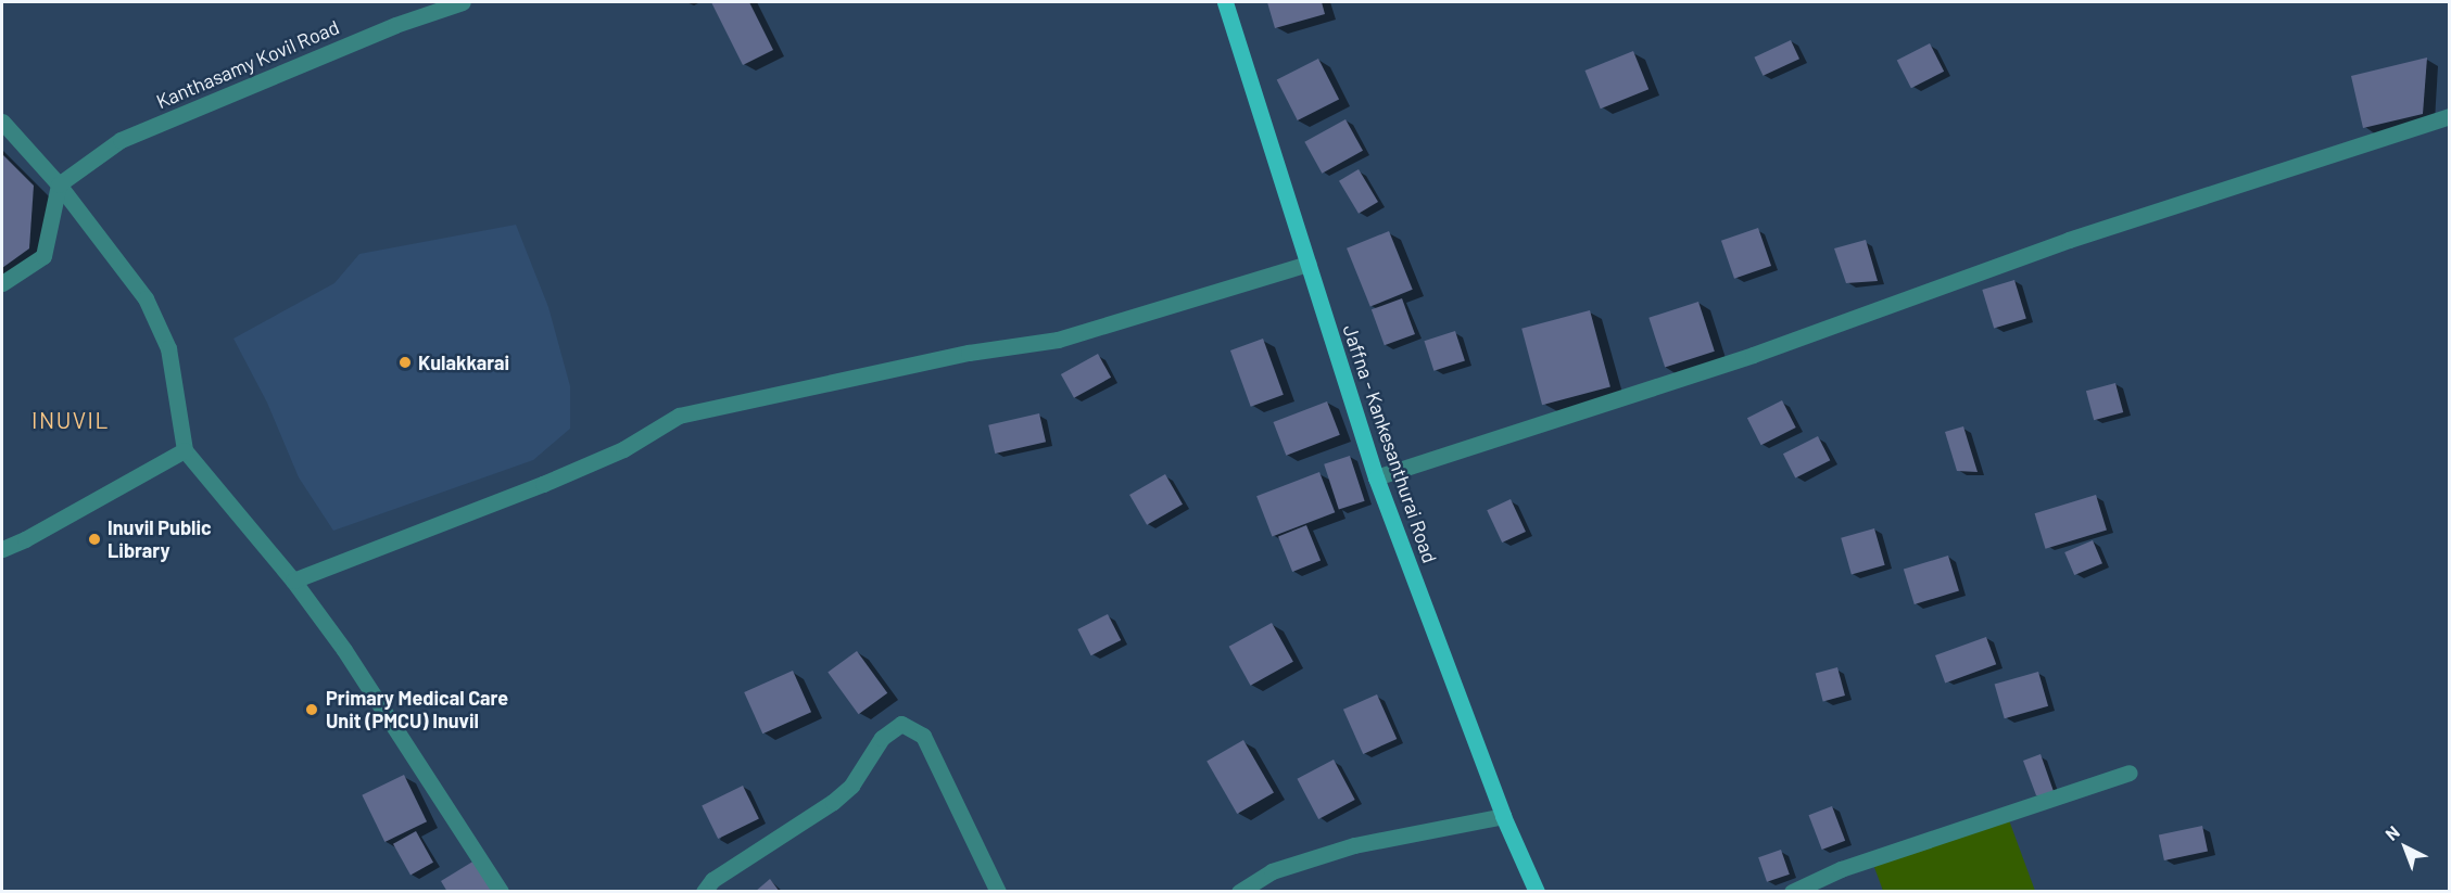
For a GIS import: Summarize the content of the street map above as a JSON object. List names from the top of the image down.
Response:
{
  "streets": {
    "main road": ["Jaffna - Kankesanthurai Road"],
    "street": ["Kanthasamy Kovil Road"]
  },
  "districts": ["INUVIL"],
  "places": ["Kulakkarai", "Inuvil Public Library", "Primary Medical Care Unit (PMCU) Inuvil"],
  "north": "top left"
}
